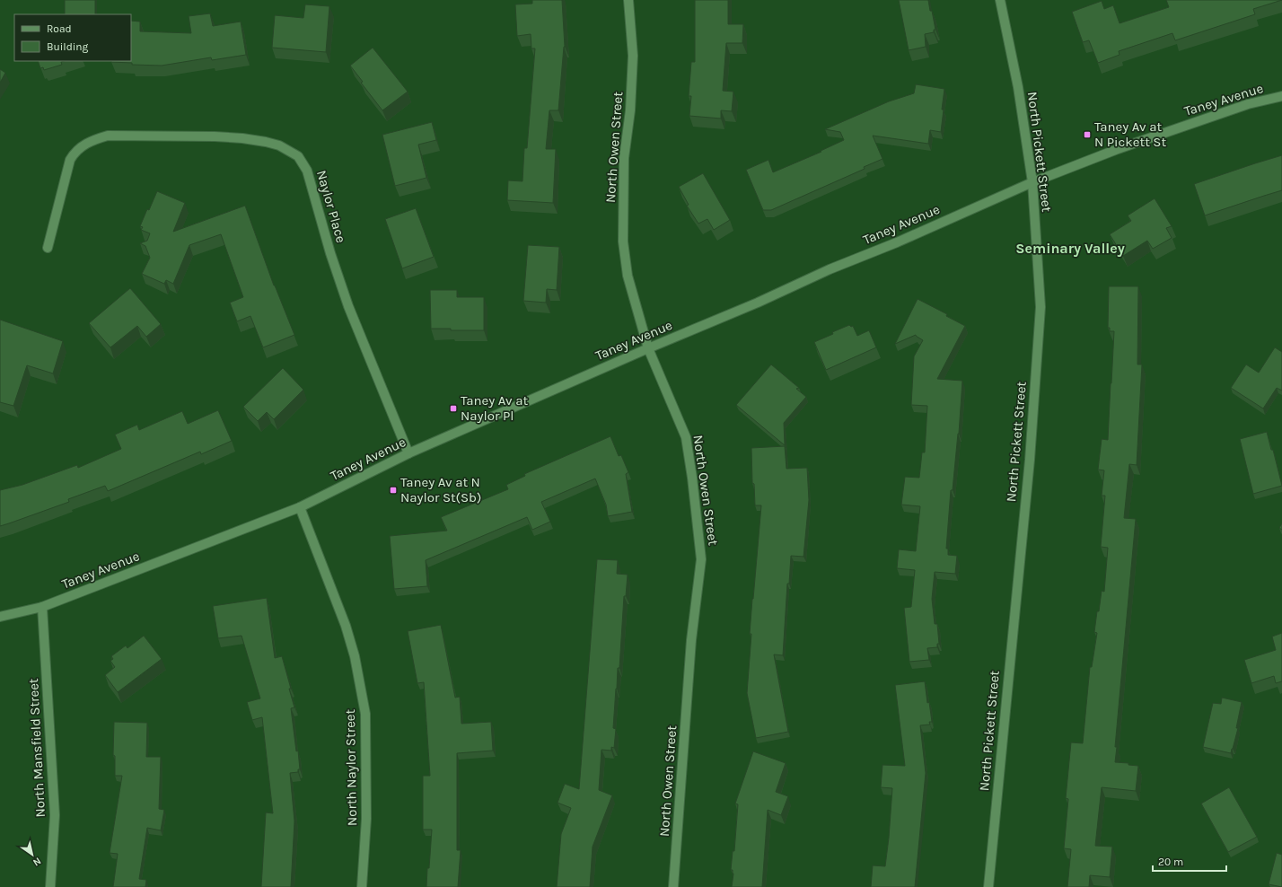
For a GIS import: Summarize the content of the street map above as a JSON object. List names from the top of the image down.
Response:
{
  "streets": {
    "street": [
      "Taney Avenue",
      "North Owen Street",
      "North Pickett Street",
      "Naylor Place",
      "North Mansfield Street",
      "North Naylor Street"
    ]
  },
  "crossings": [
    ["Taney Avenue", "North Owen Street"],
    ["Taney Avenue", "North Pickett Street"],
    ["Taney Avenue", "Naylor Place"],
    ["Taney Avenue", "North Mansfield Street"],
    ["Taney Avenue", "North Naylor Street"]
  ],
  "districts": ["Seminary Valley"],
  "places": {
    "transit": ["Taney Av at N Pickett St", "Taney Av at Naylor Pl", "Taney Av at N Naylor St(Sb)"]
  },
  "legend": ["Road", "Building"],
  "scale_bar": "20 m",
  "north": "bottom right"
}
